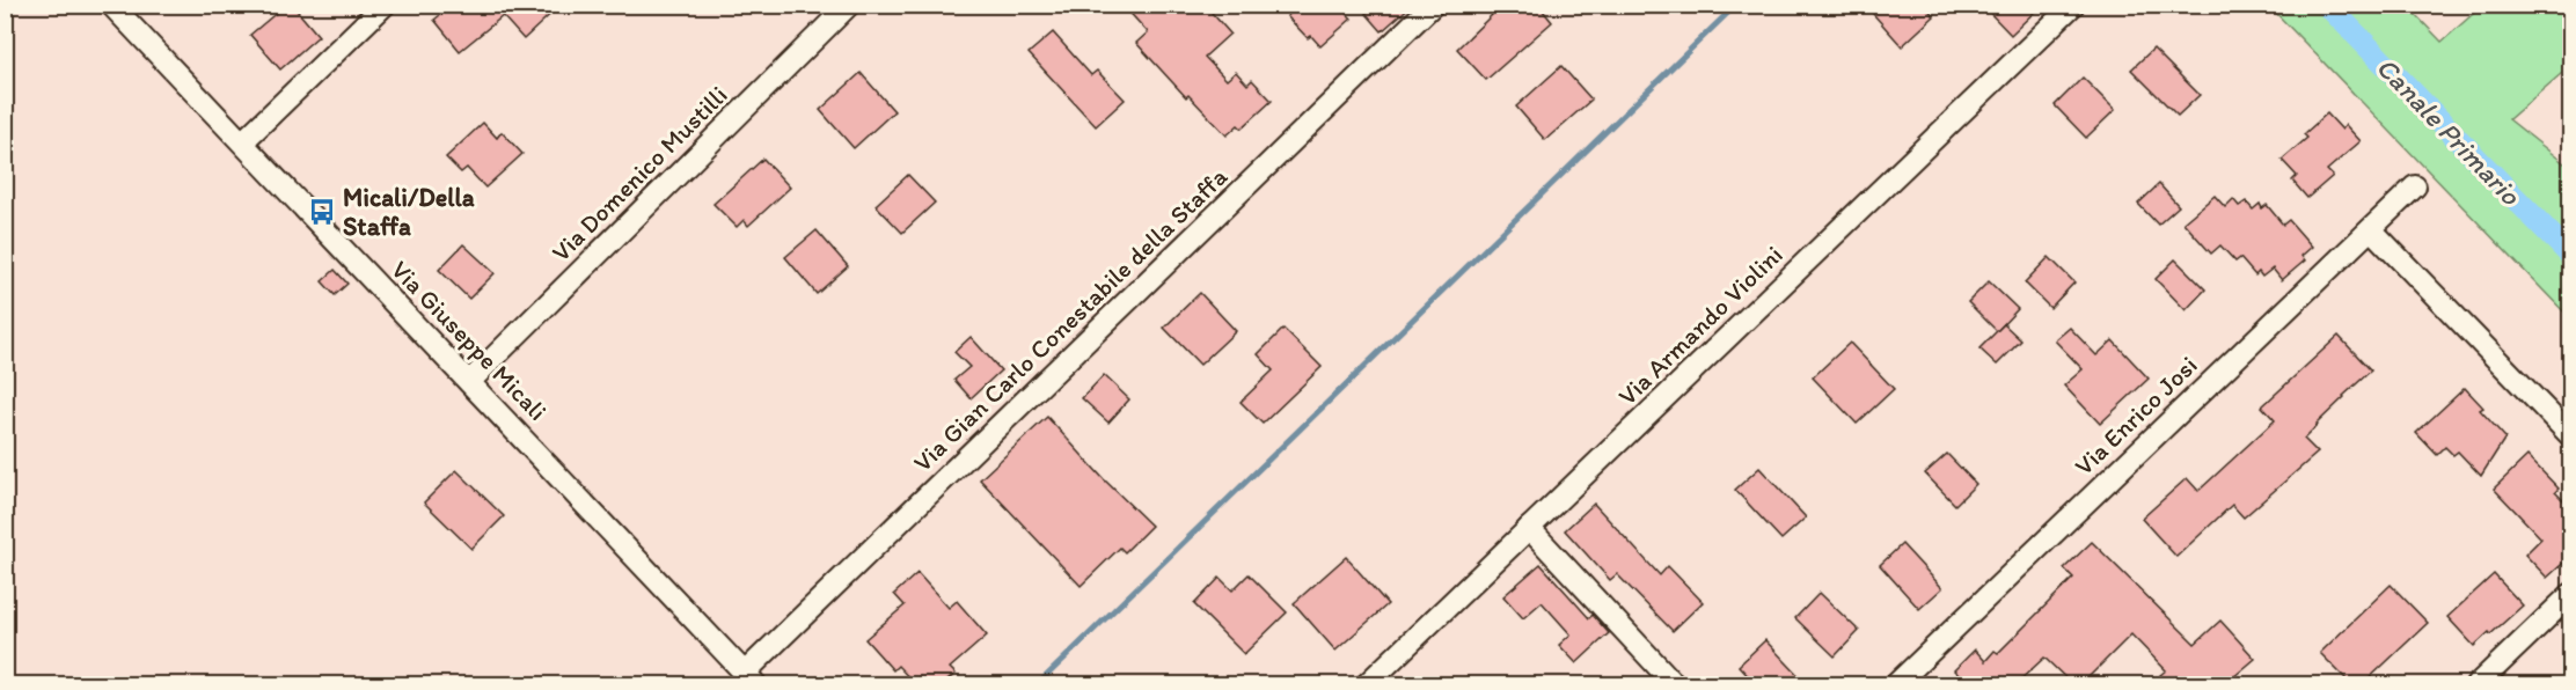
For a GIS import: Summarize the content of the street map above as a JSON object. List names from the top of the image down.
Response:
{
  "streets": {
    "street": [
      "Via Domenico Mustilli",
      "Via Gian Carlo Conestabile della Staffa",
      "Via Armando Violini",
      "Via Giuseppe Micali",
      "Via Enrico Josi"
    ]
  },
  "crossings": [
    ["Via Domenico Mustilli", "Via Giuseppe Micali"],
    ["Via Gian Carlo Conestabile della Staffa", "Via Giuseppe Micali"]
  ],
  "water": ["Canale Primario"],
  "places": {
    "bus stop": ["Micali/Della Staffa"]
  }
}
